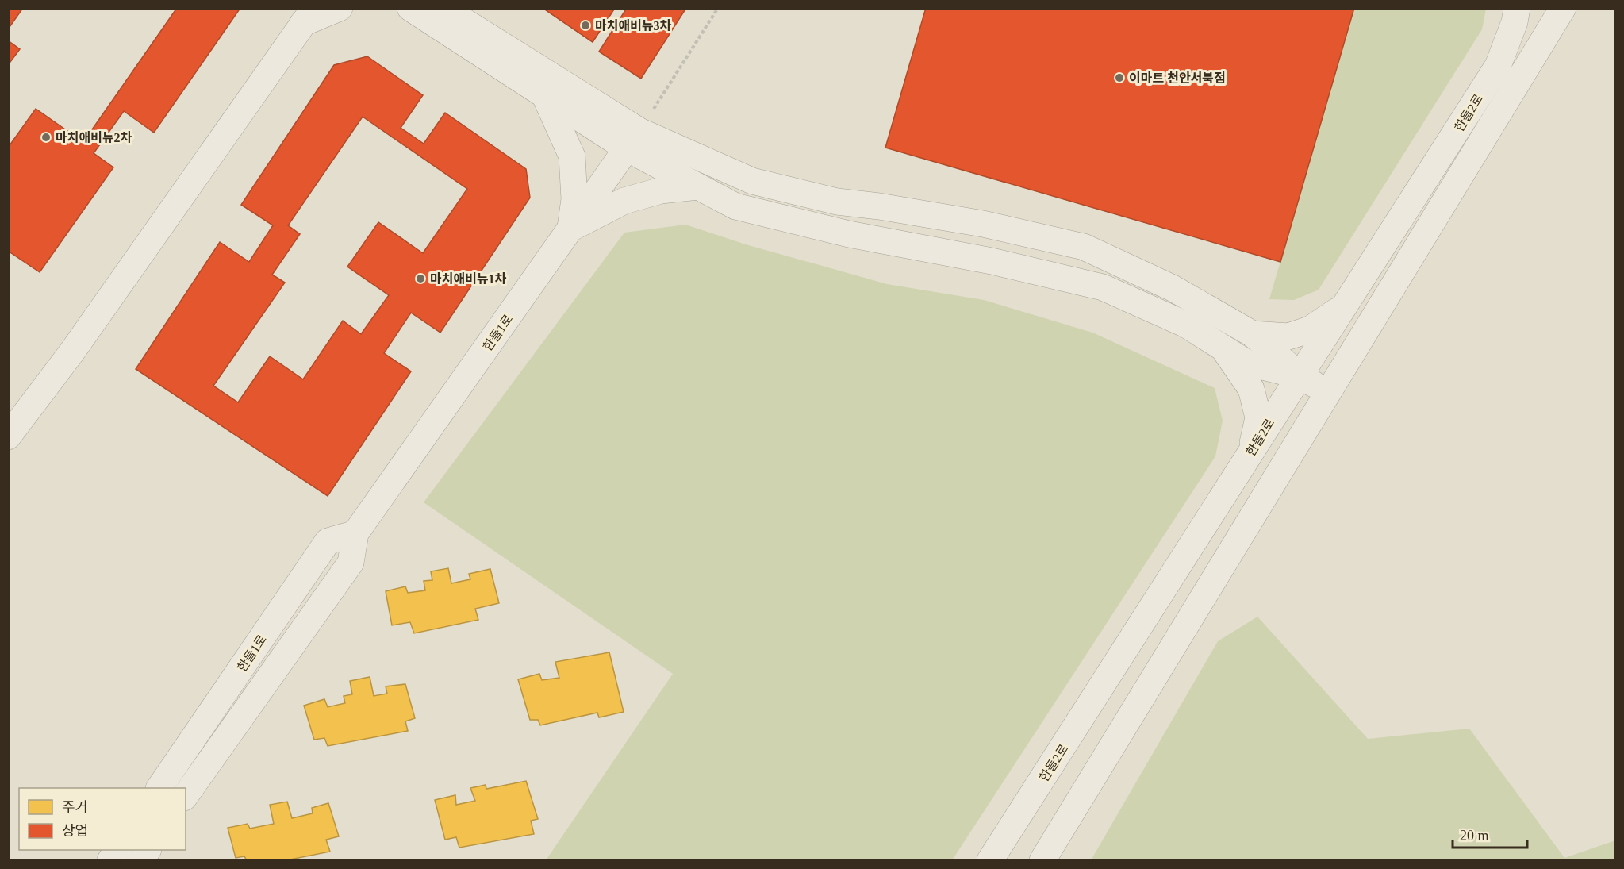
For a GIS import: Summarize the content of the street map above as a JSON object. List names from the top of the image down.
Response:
{
  "streets": {
    "street": ["한들2로", "한들1로"]
  },
  "places": [
    "마치애비뉴3차",
    "이마트 천안서북점",
    "마치애비뉴2차",
    "마치애비뉴1차"
  ],
  "legend": ["주거", "상업"],
  "scale_bar": "20 m"
}
